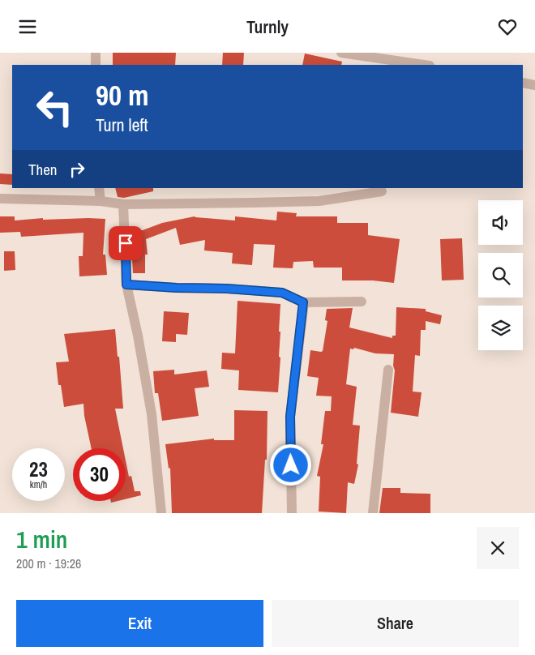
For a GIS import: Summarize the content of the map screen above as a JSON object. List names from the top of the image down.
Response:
{
  "page": {
    "header": "Turnly",
    "turn": ["90 m", "Turn left"],
    "then": "Then",
    "speed": "23 km/h",
    "limit": "30",
    "heading": ["1 min", "200 m · 19:26"],
    "buttons": ["Exit", "Share"]
  }
}
